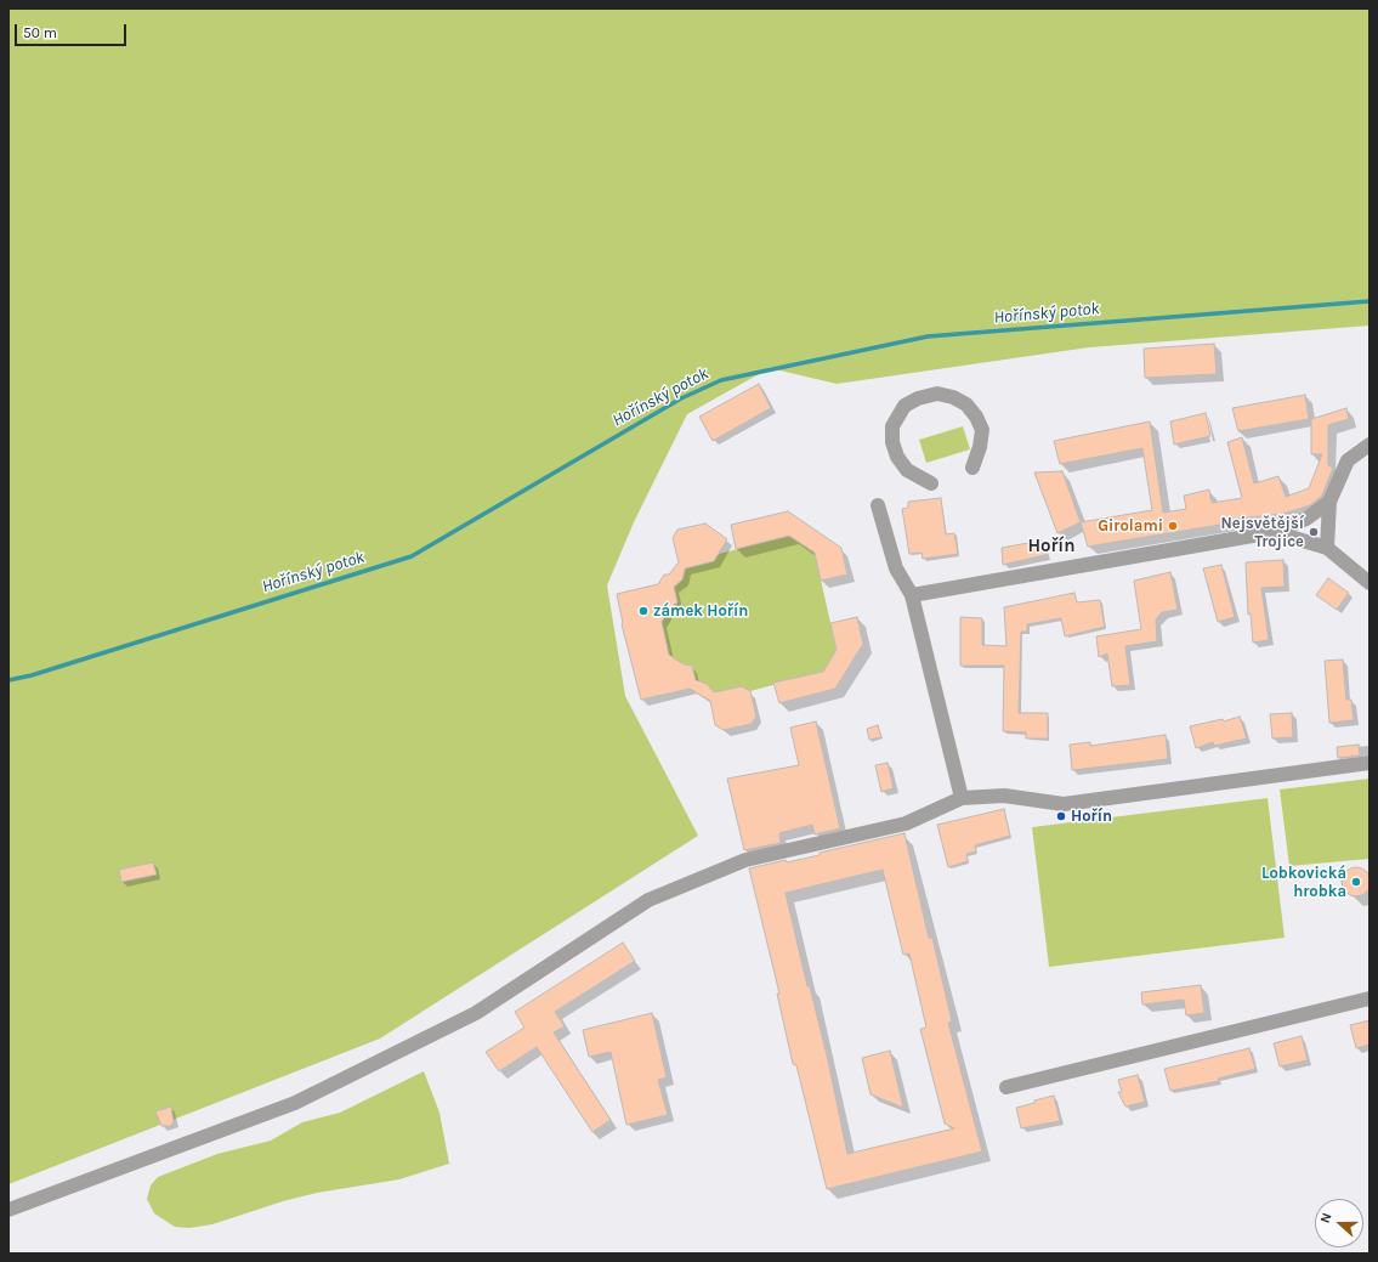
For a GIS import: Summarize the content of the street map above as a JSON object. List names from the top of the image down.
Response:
{
  "districts": ["Hořín"],
  "water": ["Hořínský potok"],
  "places": [
    "Girolami",
    "Nejsvětější Trojice",
    "zámek Hořín",
    "Hořín",
    "Lobkovická hrobka"
  ],
  "scale_bar": "50 m",
  "north": "left"
}
